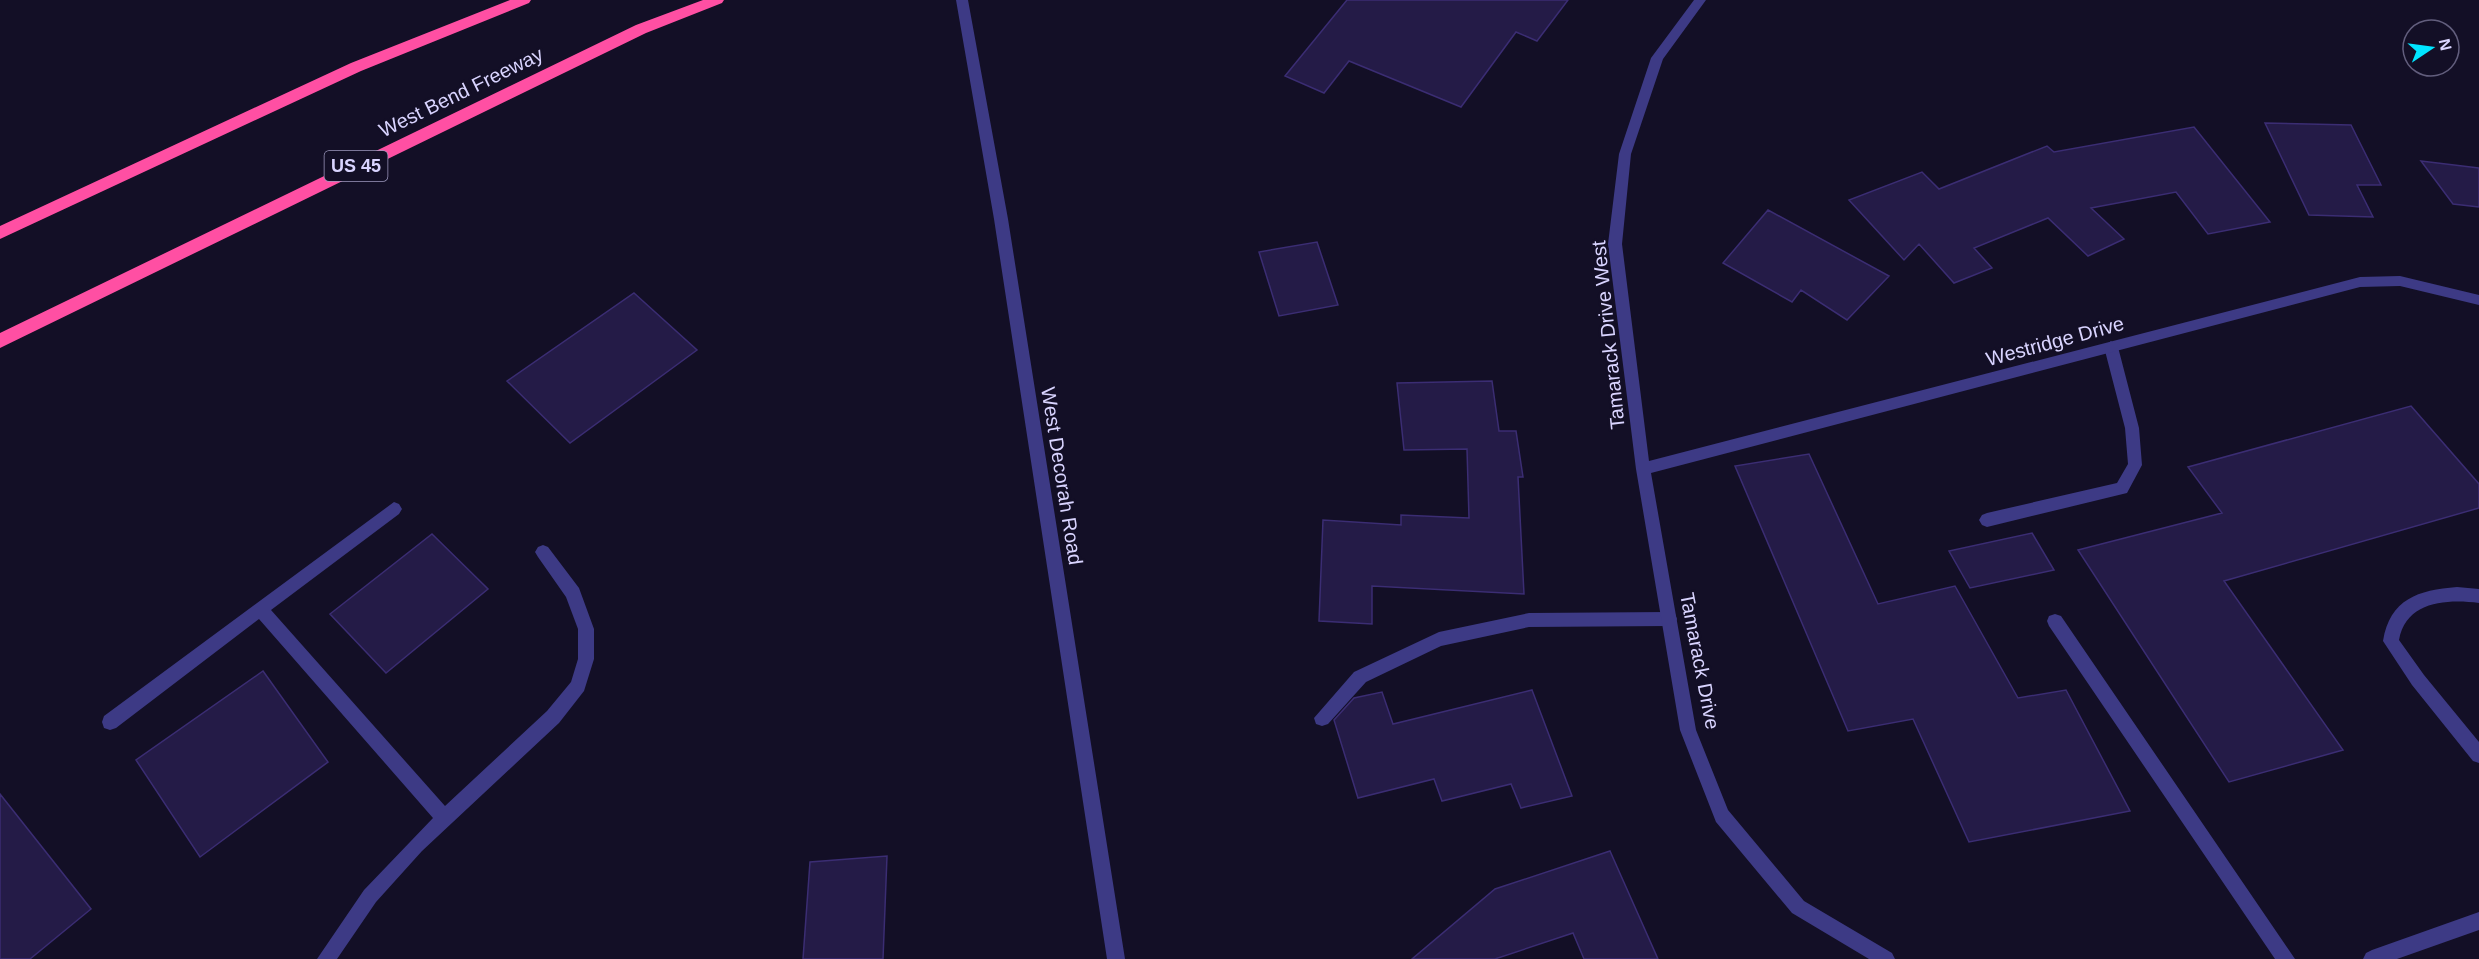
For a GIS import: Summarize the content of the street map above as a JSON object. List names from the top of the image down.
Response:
{
  "streets": {
    "highway": ["West Bend Freeway", "US 45"],
    "street": [
      "Tamarack Drive West",
      "Westridge Drive",
      "West Decorah Road",
      "Tamarack Drive"
    ]
  },
  "crossings": [
    ["Tamarack Drive West", "Westridge Drive"],
    ["Tamarack Drive West", "Tamarack Drive"],
    ["Westridge Drive", "Tamarack Drive"]
  ],
  "north": "right"
}
